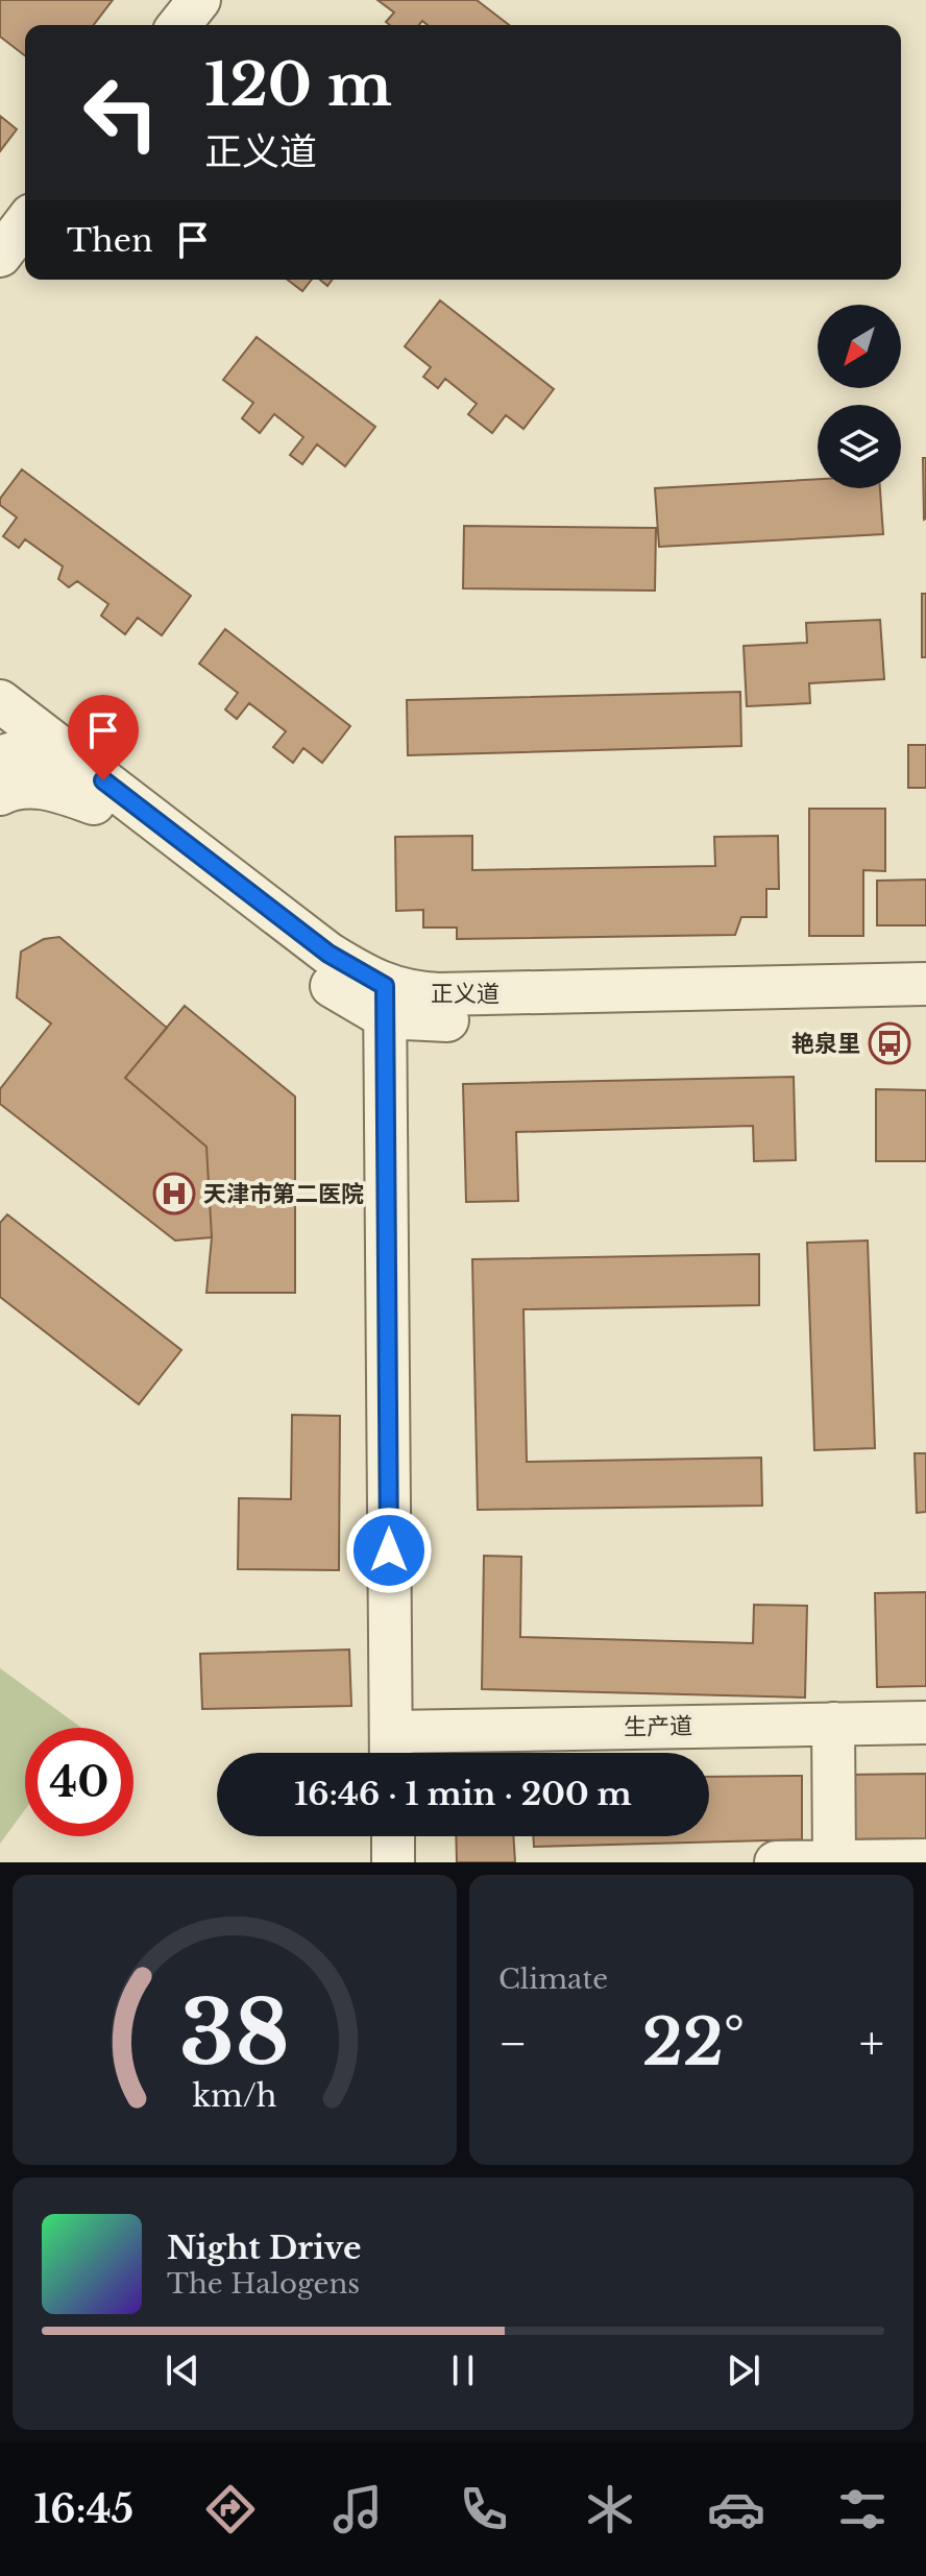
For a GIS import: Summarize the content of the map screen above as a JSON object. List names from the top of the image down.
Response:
{
  "streets": {
    "street": ["正义道", "生产道"]
  },
  "places": {
    "bus stop": ["艳泉里"],
    "hospital": ["天津市第二医院"]
  },
  "north": "bottom left",
  "page": {
    "turn": ["120 m", "正义道"],
    "then": "Then",
    "limit": "40",
    "trip": "16:46 · 1 min · 200 m",
    "tile": "Climate",
    "heat": ["−", "22°", "+"],
    "song": ["Night Drive", "The Halogens"],
    "tabs": "16:45",
    "gauge": ["38", "km/h"]
  }
}
